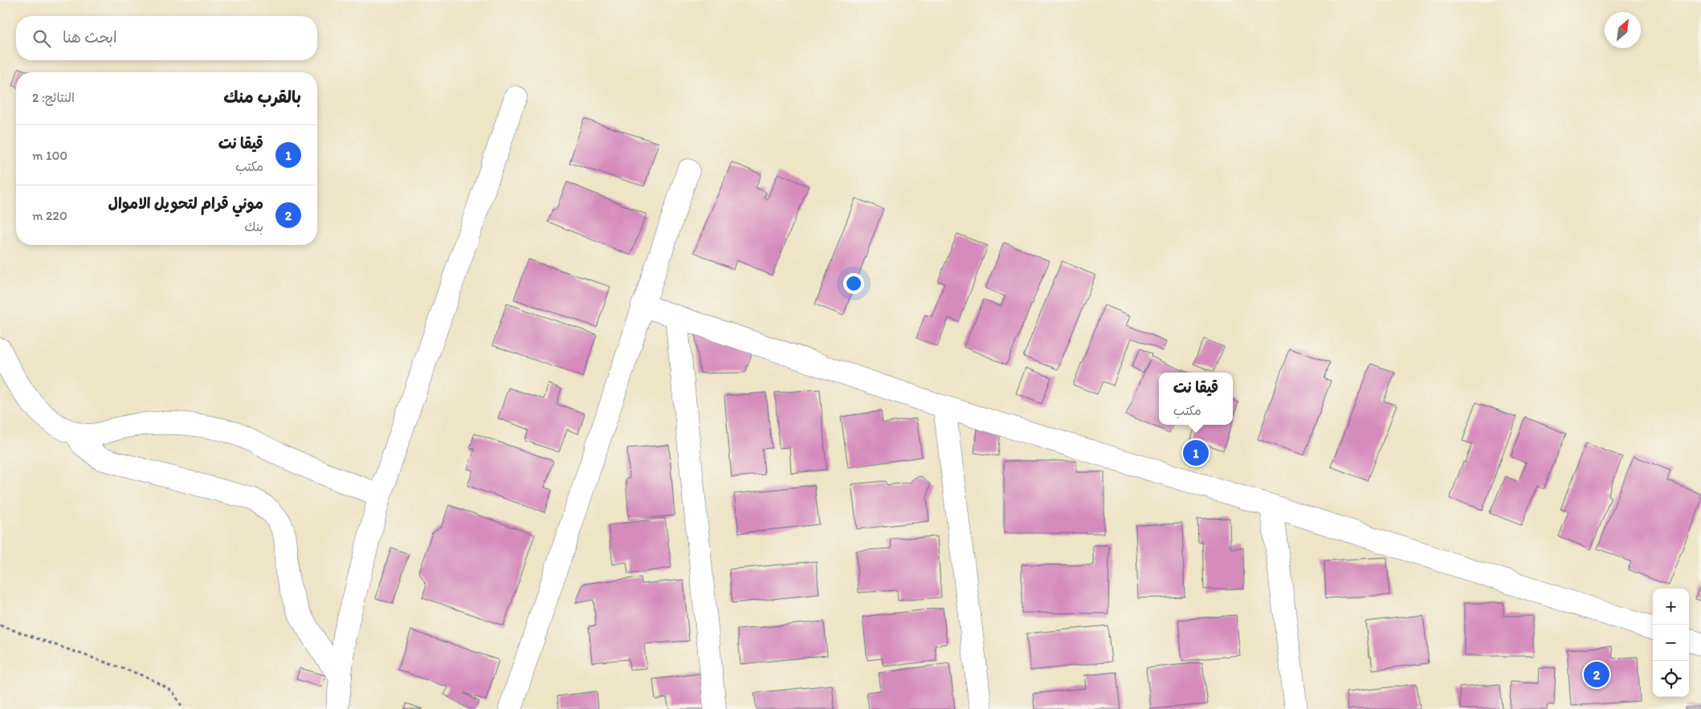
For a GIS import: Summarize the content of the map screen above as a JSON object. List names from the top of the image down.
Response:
{
  "north": "top right",
  "page": {
    "search": "ابحث هنا",
    "heading": ["بالقرب منك", "النتائج: 2"],
    "list": [
      {
        "mark": "1",
        "name": "قيقا نت",
        "note": "مكتب",
        "value": "100 m"
      },
      {
        "mark": "2",
        "name": "موني قرام لتحويل الاموال",
        "note": "بنك",
        "value": "220 m"
      }
    ],
    "popup": ["قيقا نت", "مكتب"],
    "pins": ["1", "2"],
    "map_buttons": ["+", "−"]
  }
}
